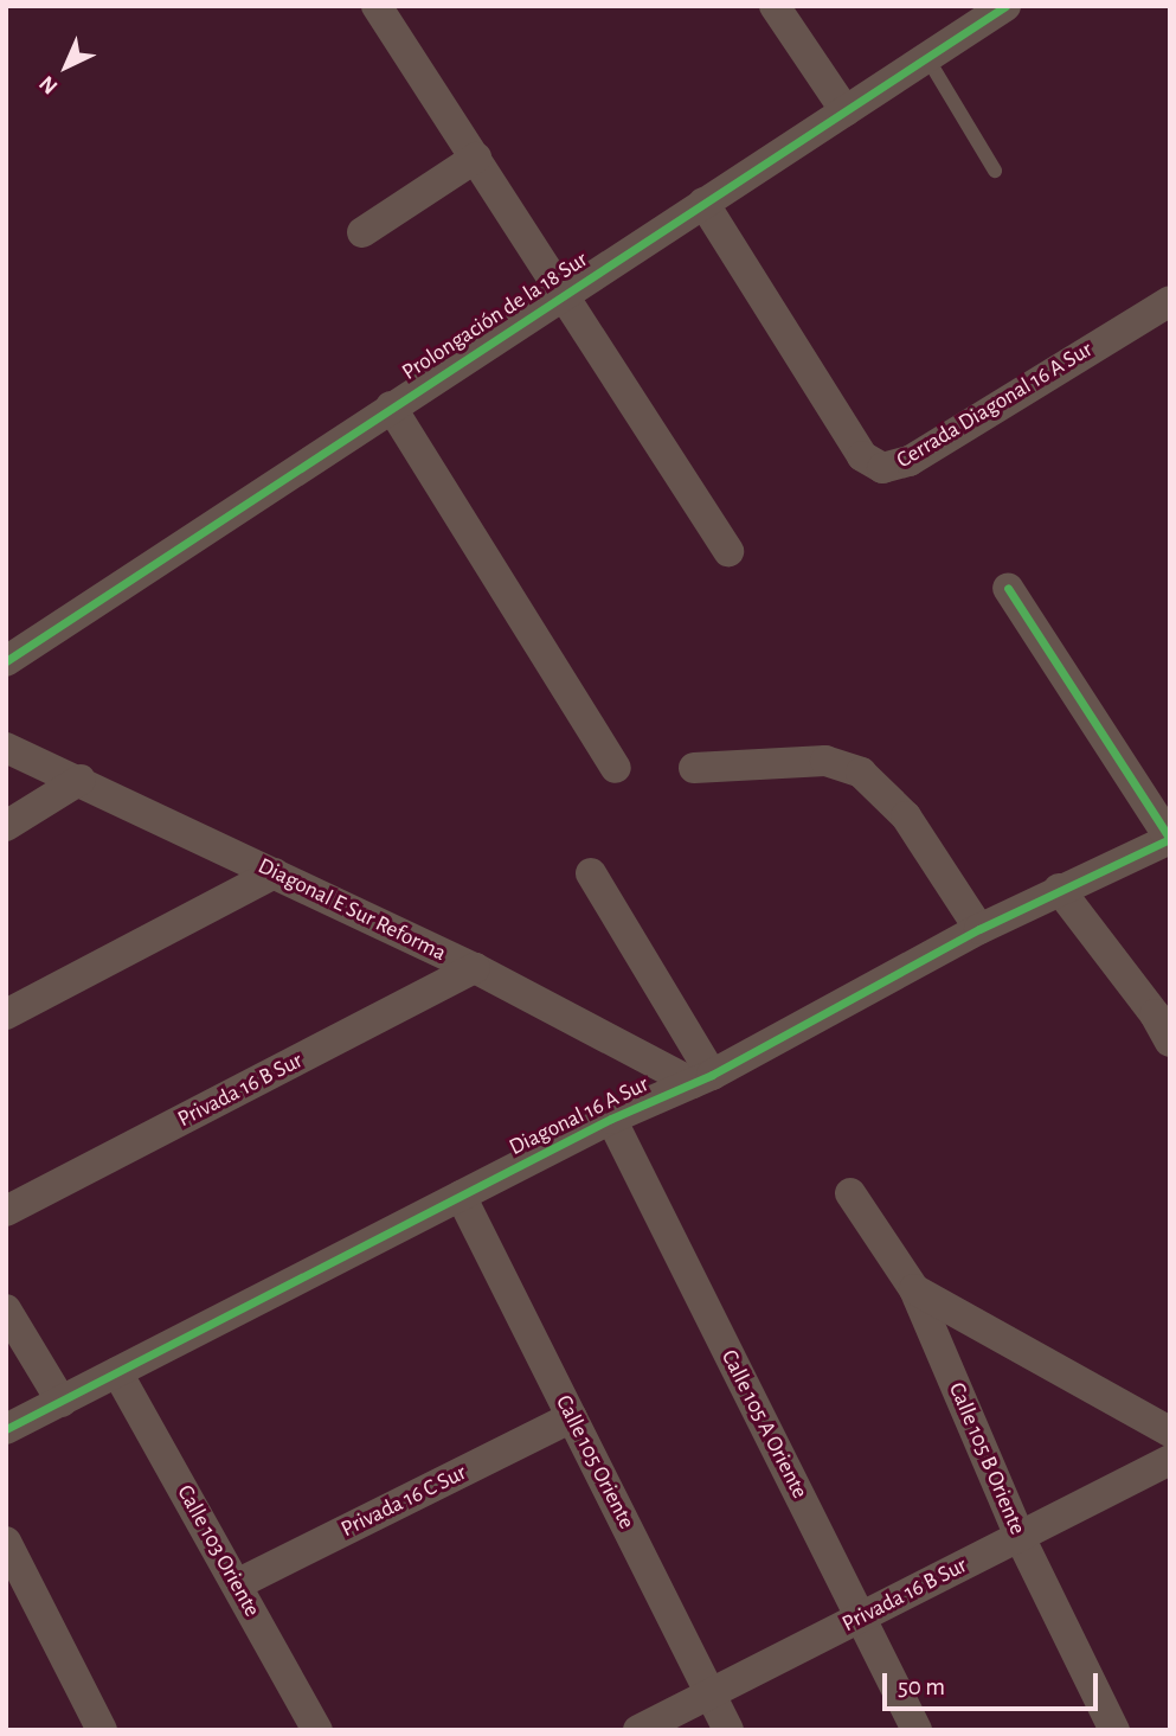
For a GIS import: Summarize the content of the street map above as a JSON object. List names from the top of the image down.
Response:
{
  "streets": {
    "street": [
      "Prolongación de la 18 Sur",
      "Cerrada Diagonal 16 A Sur",
      "Diagonal E Sur Reforma",
      "Privada 16 B Sur",
      "Diagonal 16 A Sur",
      "Calle 105 A Oriente",
      "Calle 105 B Oriente",
      "Calle 105 Oriente",
      "Privada 16 C Sur",
      "Calle 103 Oriente"
    ]
  },
  "crossings": [
    ["Prolongación de la 18 Sur", "Cerrada Diagonal 16 A Sur"],
    ["Diagonal E Sur Reforma", "Privada 16 B Sur"],
    ["Diagonal E Sur Reforma", "Diagonal 16 A Sur"],
    ["Privada 16 B Sur", "Calle 105 A Oriente"],
    ["Privada 16 B Sur", "Calle 105 B Oriente"],
    ["Privada 16 B Sur", "Calle 105 Oriente"],
    ["Diagonal 16 A Sur", "Calle 105 A Oriente"],
    ["Diagonal 16 A Sur", "Calle 105 Oriente"],
    ["Diagonal 16 A Sur", "Calle 103 Oriente"],
    ["Calle 105 Oriente", "Privada 16 C Sur"],
    ["Privada 16 C Sur", "Calle 103 Oriente"]
  ],
  "scale_bar": "50 m",
  "north": "bottom left"
}
